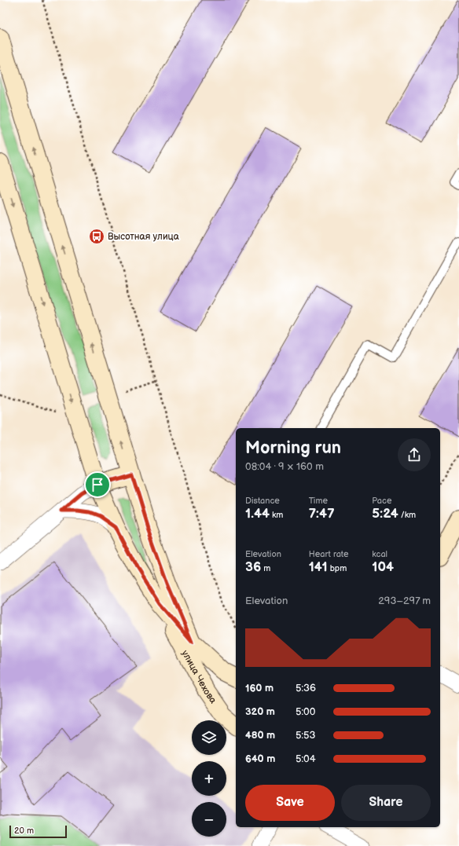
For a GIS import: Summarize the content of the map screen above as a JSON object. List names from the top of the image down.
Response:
{
  "streets": {
    "street": ["улица Чехова"]
  },
  "places": {
    "bus stop": ["Высотная улица"]
  },
  "scale_bar": "20 m",
  "page": {
    "heading": ["Morning run", "08:04 · 9 × 160 m"],
    "stats": [
      ["Distance", "1.44 km"],
      ["Time", "7:47"],
      ["Pace", "5:24 /km"],
      ["Elevation", "36 m"],
      ["Heart rate", "141 bpm"],
      ["kcal", "104"]
    ],
    "chart": ["Elevation", "293–297 m"],
    "list": [
      {
        "name": "160 m",
        "note": "5:36"
      },
      {
        "name": "320 m",
        "note": "5:00"
      },
      {
        "name": "480 m",
        "note": "5:53"
      },
      {
        "name": "640 m",
        "note": "5:04"
      }
    ],
    "map_buttons": ["+", "−"],
    "buttons": ["Save", "Share"],
    "scale": "20 m"
  }
}
